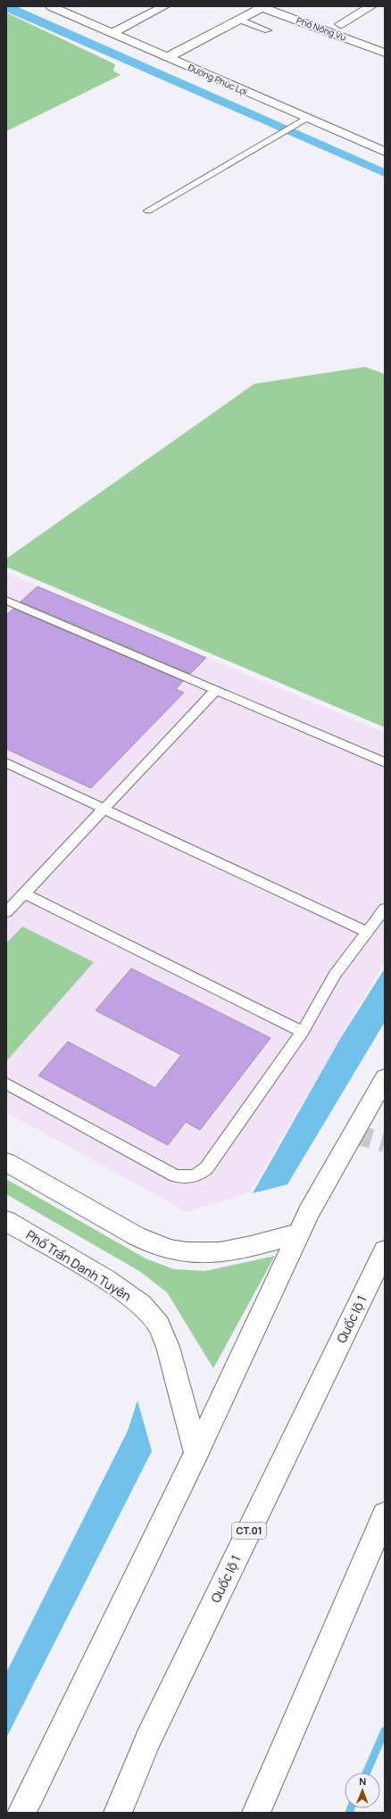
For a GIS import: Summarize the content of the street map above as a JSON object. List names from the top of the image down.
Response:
{
  "streets": {
    "main road": [
      "Phố Nông Vụ",
      "Đường Phúc Lợi",
      "Phố Trần Danh Tuyên",
      "Quốc lộ 1",
      "CT.01"
    ]
  },
  "north": "top"
}
